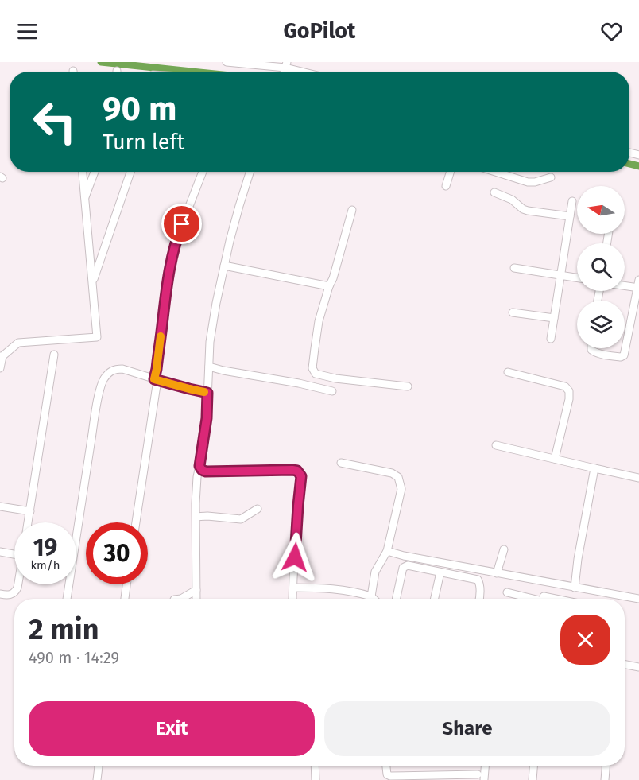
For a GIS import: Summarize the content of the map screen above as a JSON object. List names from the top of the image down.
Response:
{
  "north": "left",
  "page": {
    "header": "GoPilot",
    "turn": ["90 m", "Turn left"],
    "speed": "19 km/h",
    "limit": "30",
    "heading": ["2 min", "490 m · 14:29"],
    "buttons": ["Exit", "Share"]
  }
}
